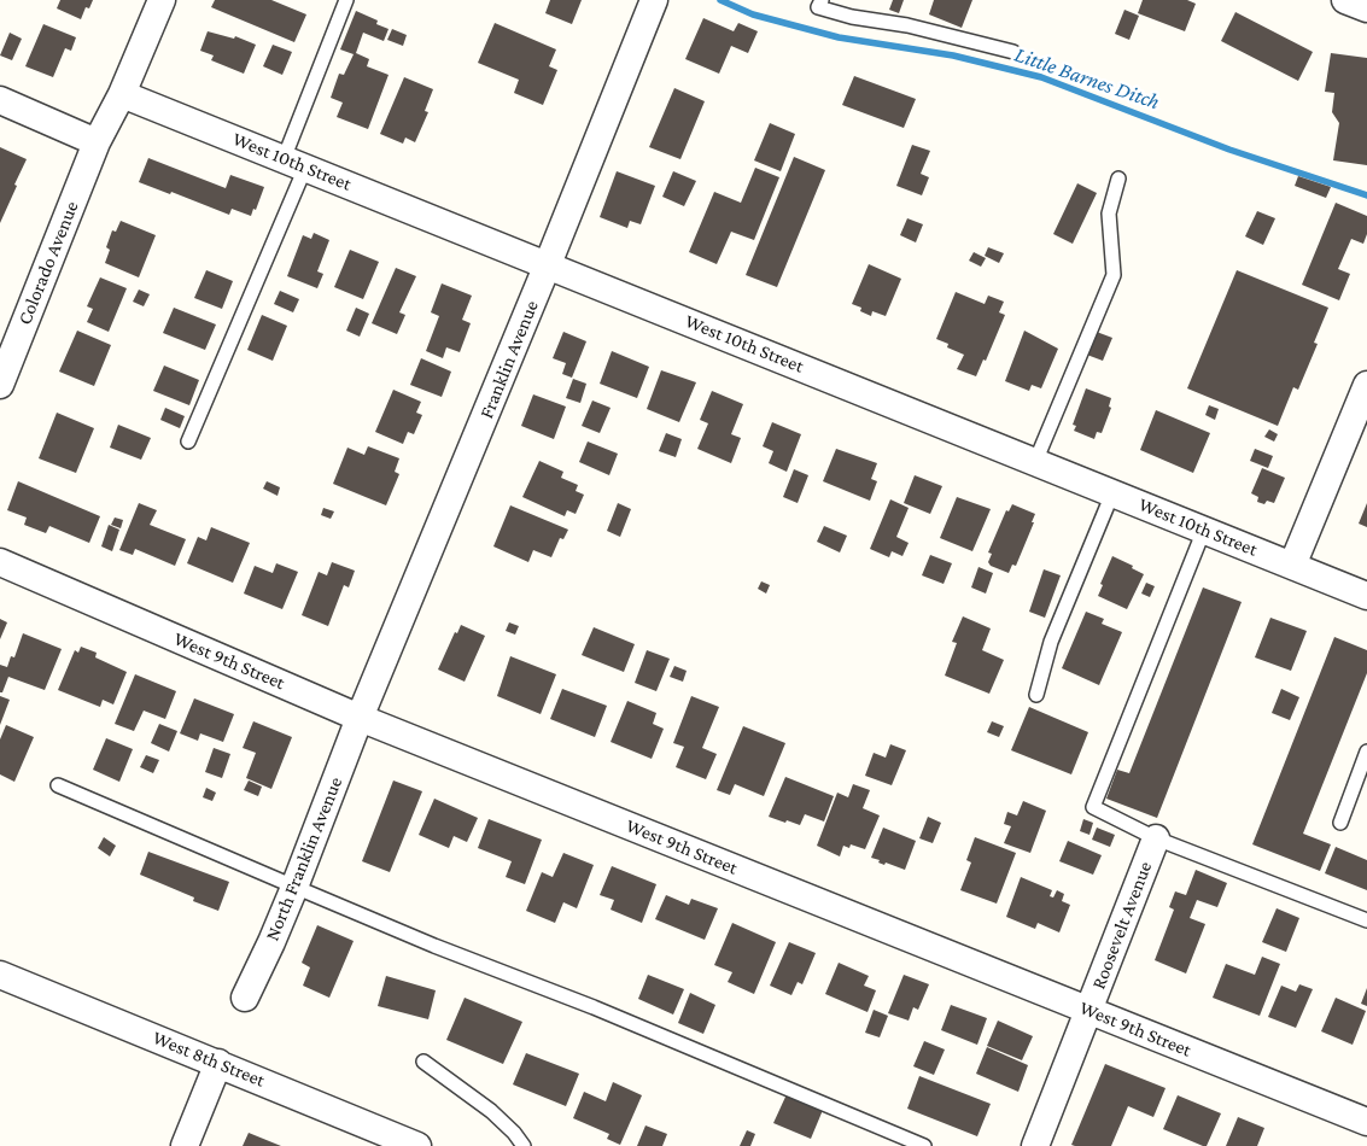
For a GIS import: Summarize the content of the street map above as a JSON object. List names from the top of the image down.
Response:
{
  "streets": {
    "street": [
      "West 10th Street",
      "Colorado Avenue",
      "Franklin Avenue",
      "West 9th Street",
      "North Franklin Avenue",
      "Roosevelt Avenue",
      "West 8th Street"
    ]
  },
  "crossings": [
    ["West 10th Street", "Colorado Avenue"],
    ["West 10th Street", "Franklin Avenue"],
    ["Franklin Avenue", "West 9th Street"],
    ["Franklin Avenue", "North Franklin Avenue"],
    ["West 9th Street", "North Franklin Avenue"],
    ["West 9th Street", "Roosevelt Avenue"]
  ],
  "water": ["Little Barnes Ditch"]
}
